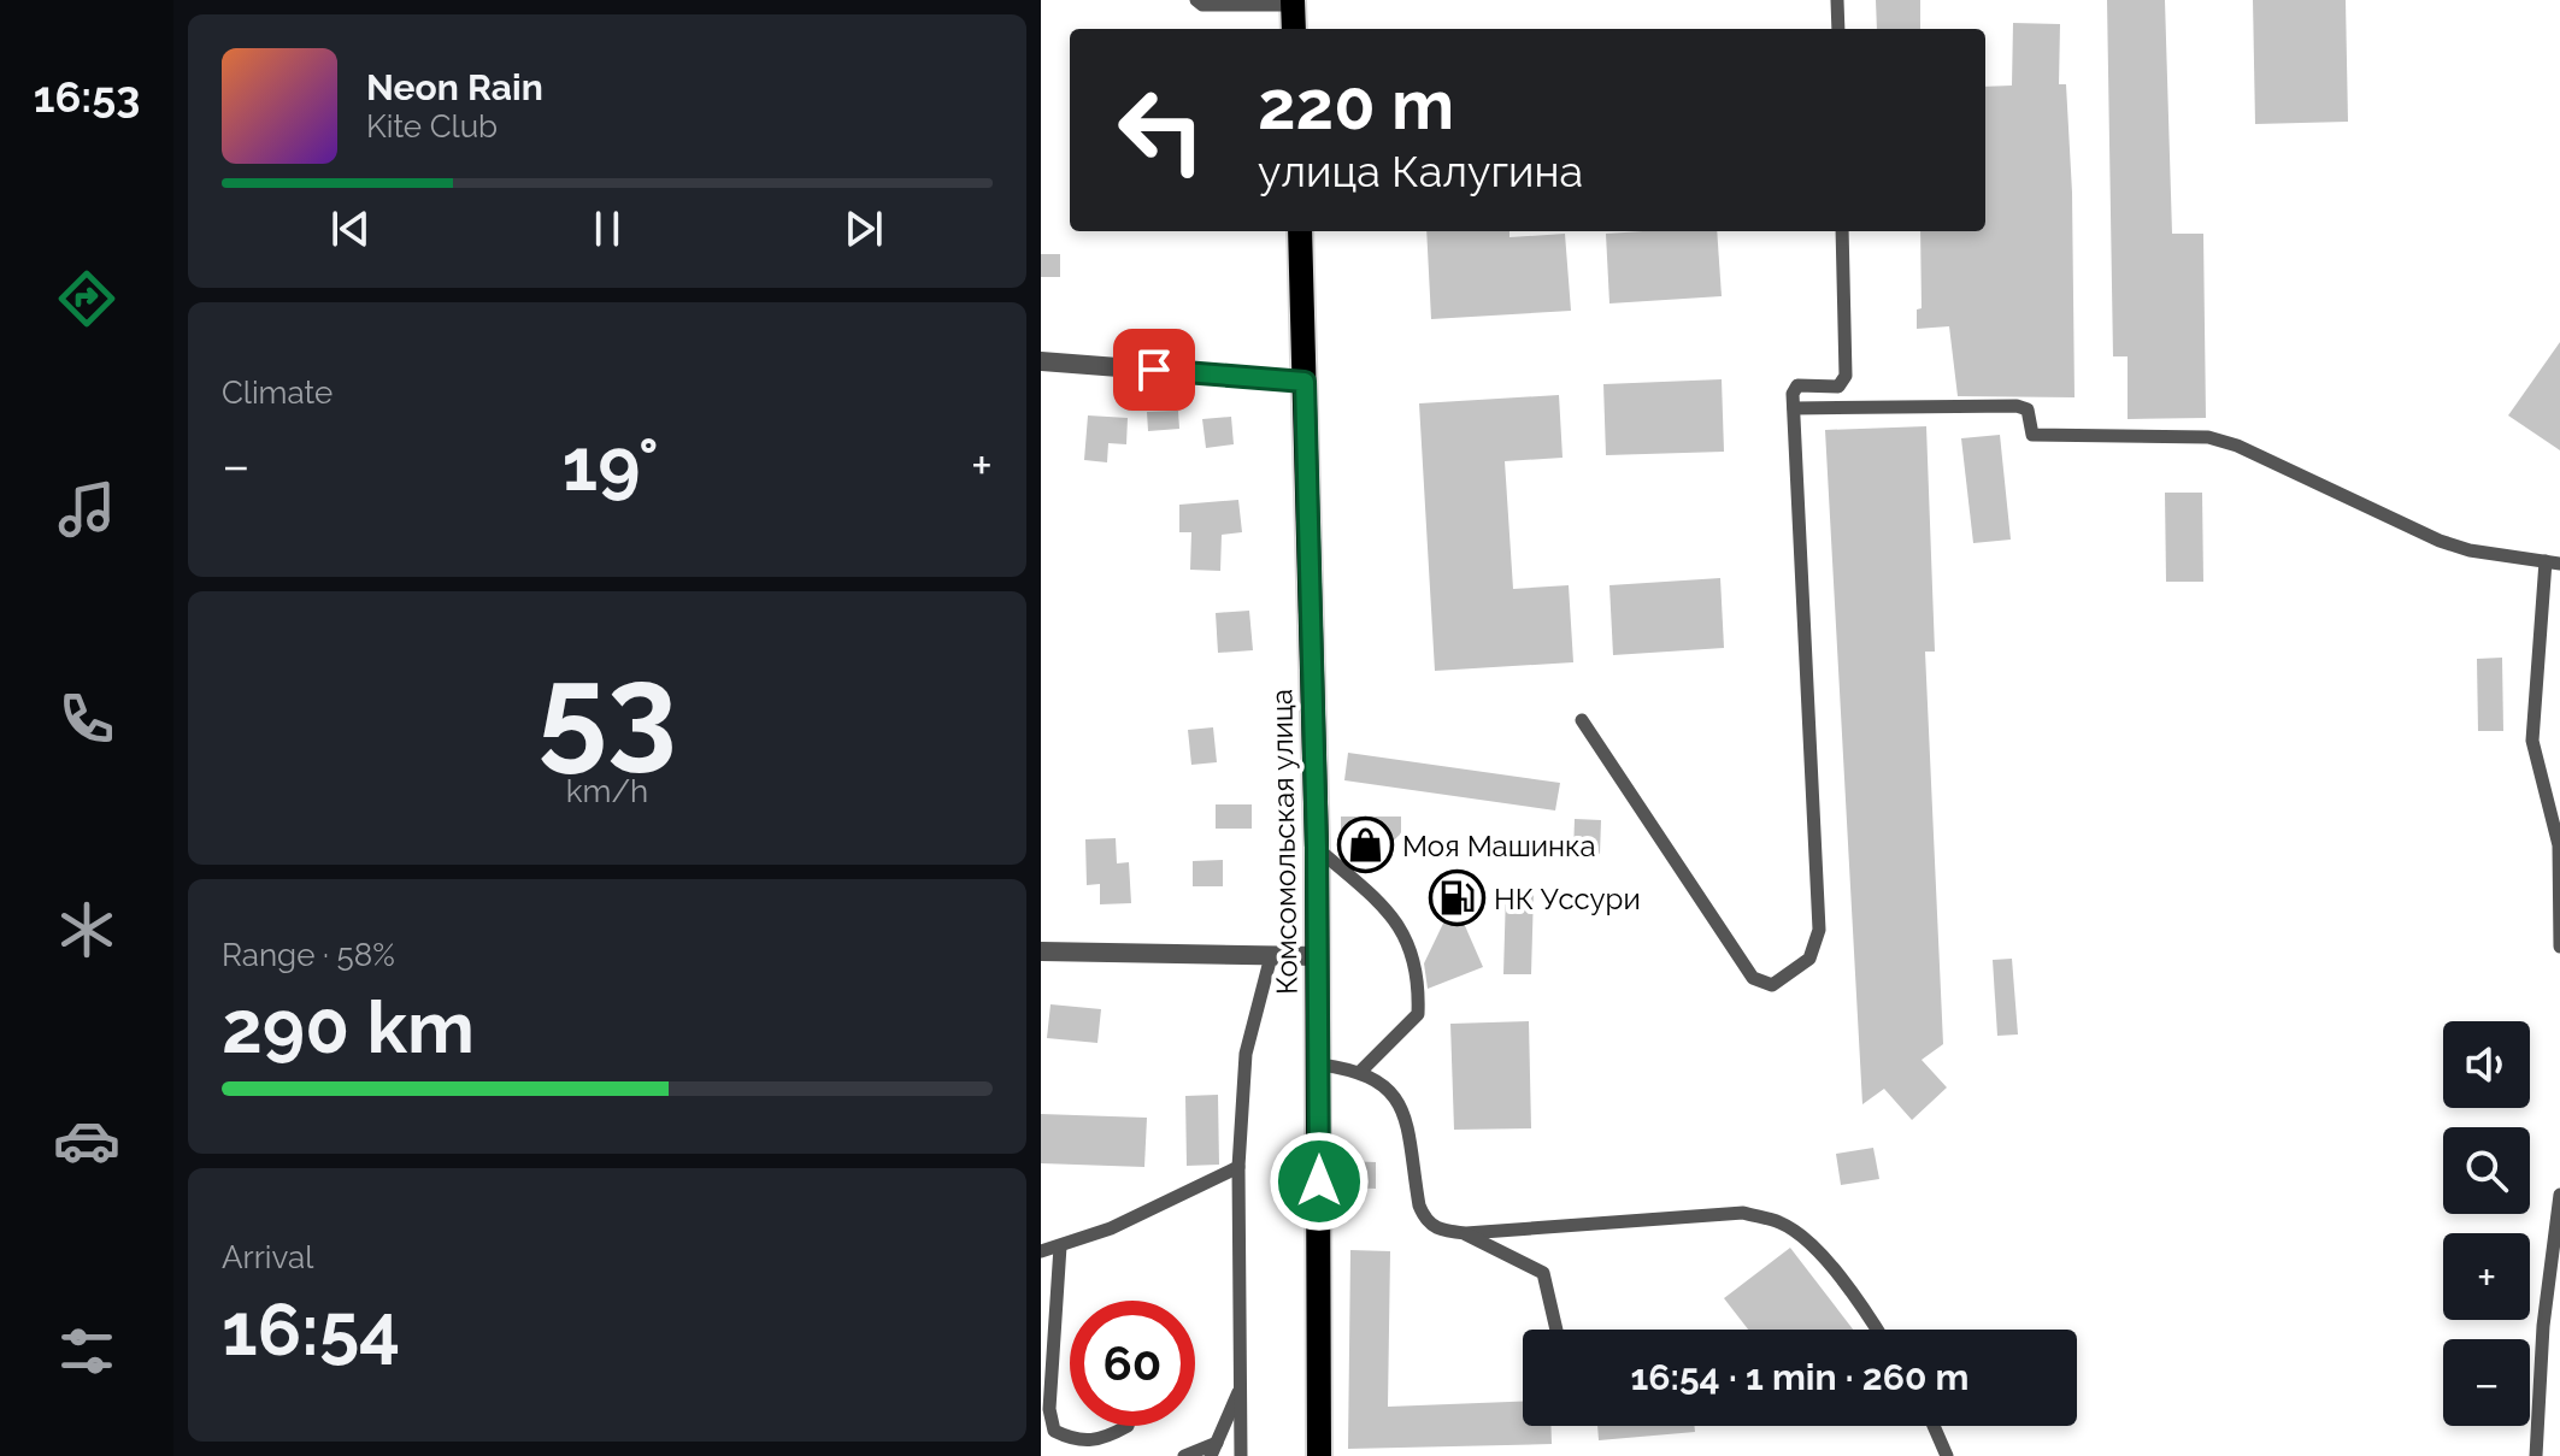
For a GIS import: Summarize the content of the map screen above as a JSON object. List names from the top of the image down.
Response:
{
  "streets": {
    "main road": ["Комсомольская улица"]
  },
  "places": {
    "shop": ["Моя Машинка"],
    "fuel station": ["НК Уссури"]
  },
  "page": {
    "tabs": "16:53",
    "turn": ["220 m", "улица Калугина"],
    "song": ["Neon Rain", "Kite Club"],
    "tile": [
      "Climate",
      ["53", "km/h"],
      ["Range · 58%", "290 km"],
      ["Arrival", "16:54"]
    ],
    "heat": ["−", "19°", "+"],
    "map_buttons": ["+", "−"],
    "limit": "60",
    "trip": "16:54 · 1 min · 260 m"
  }
}
